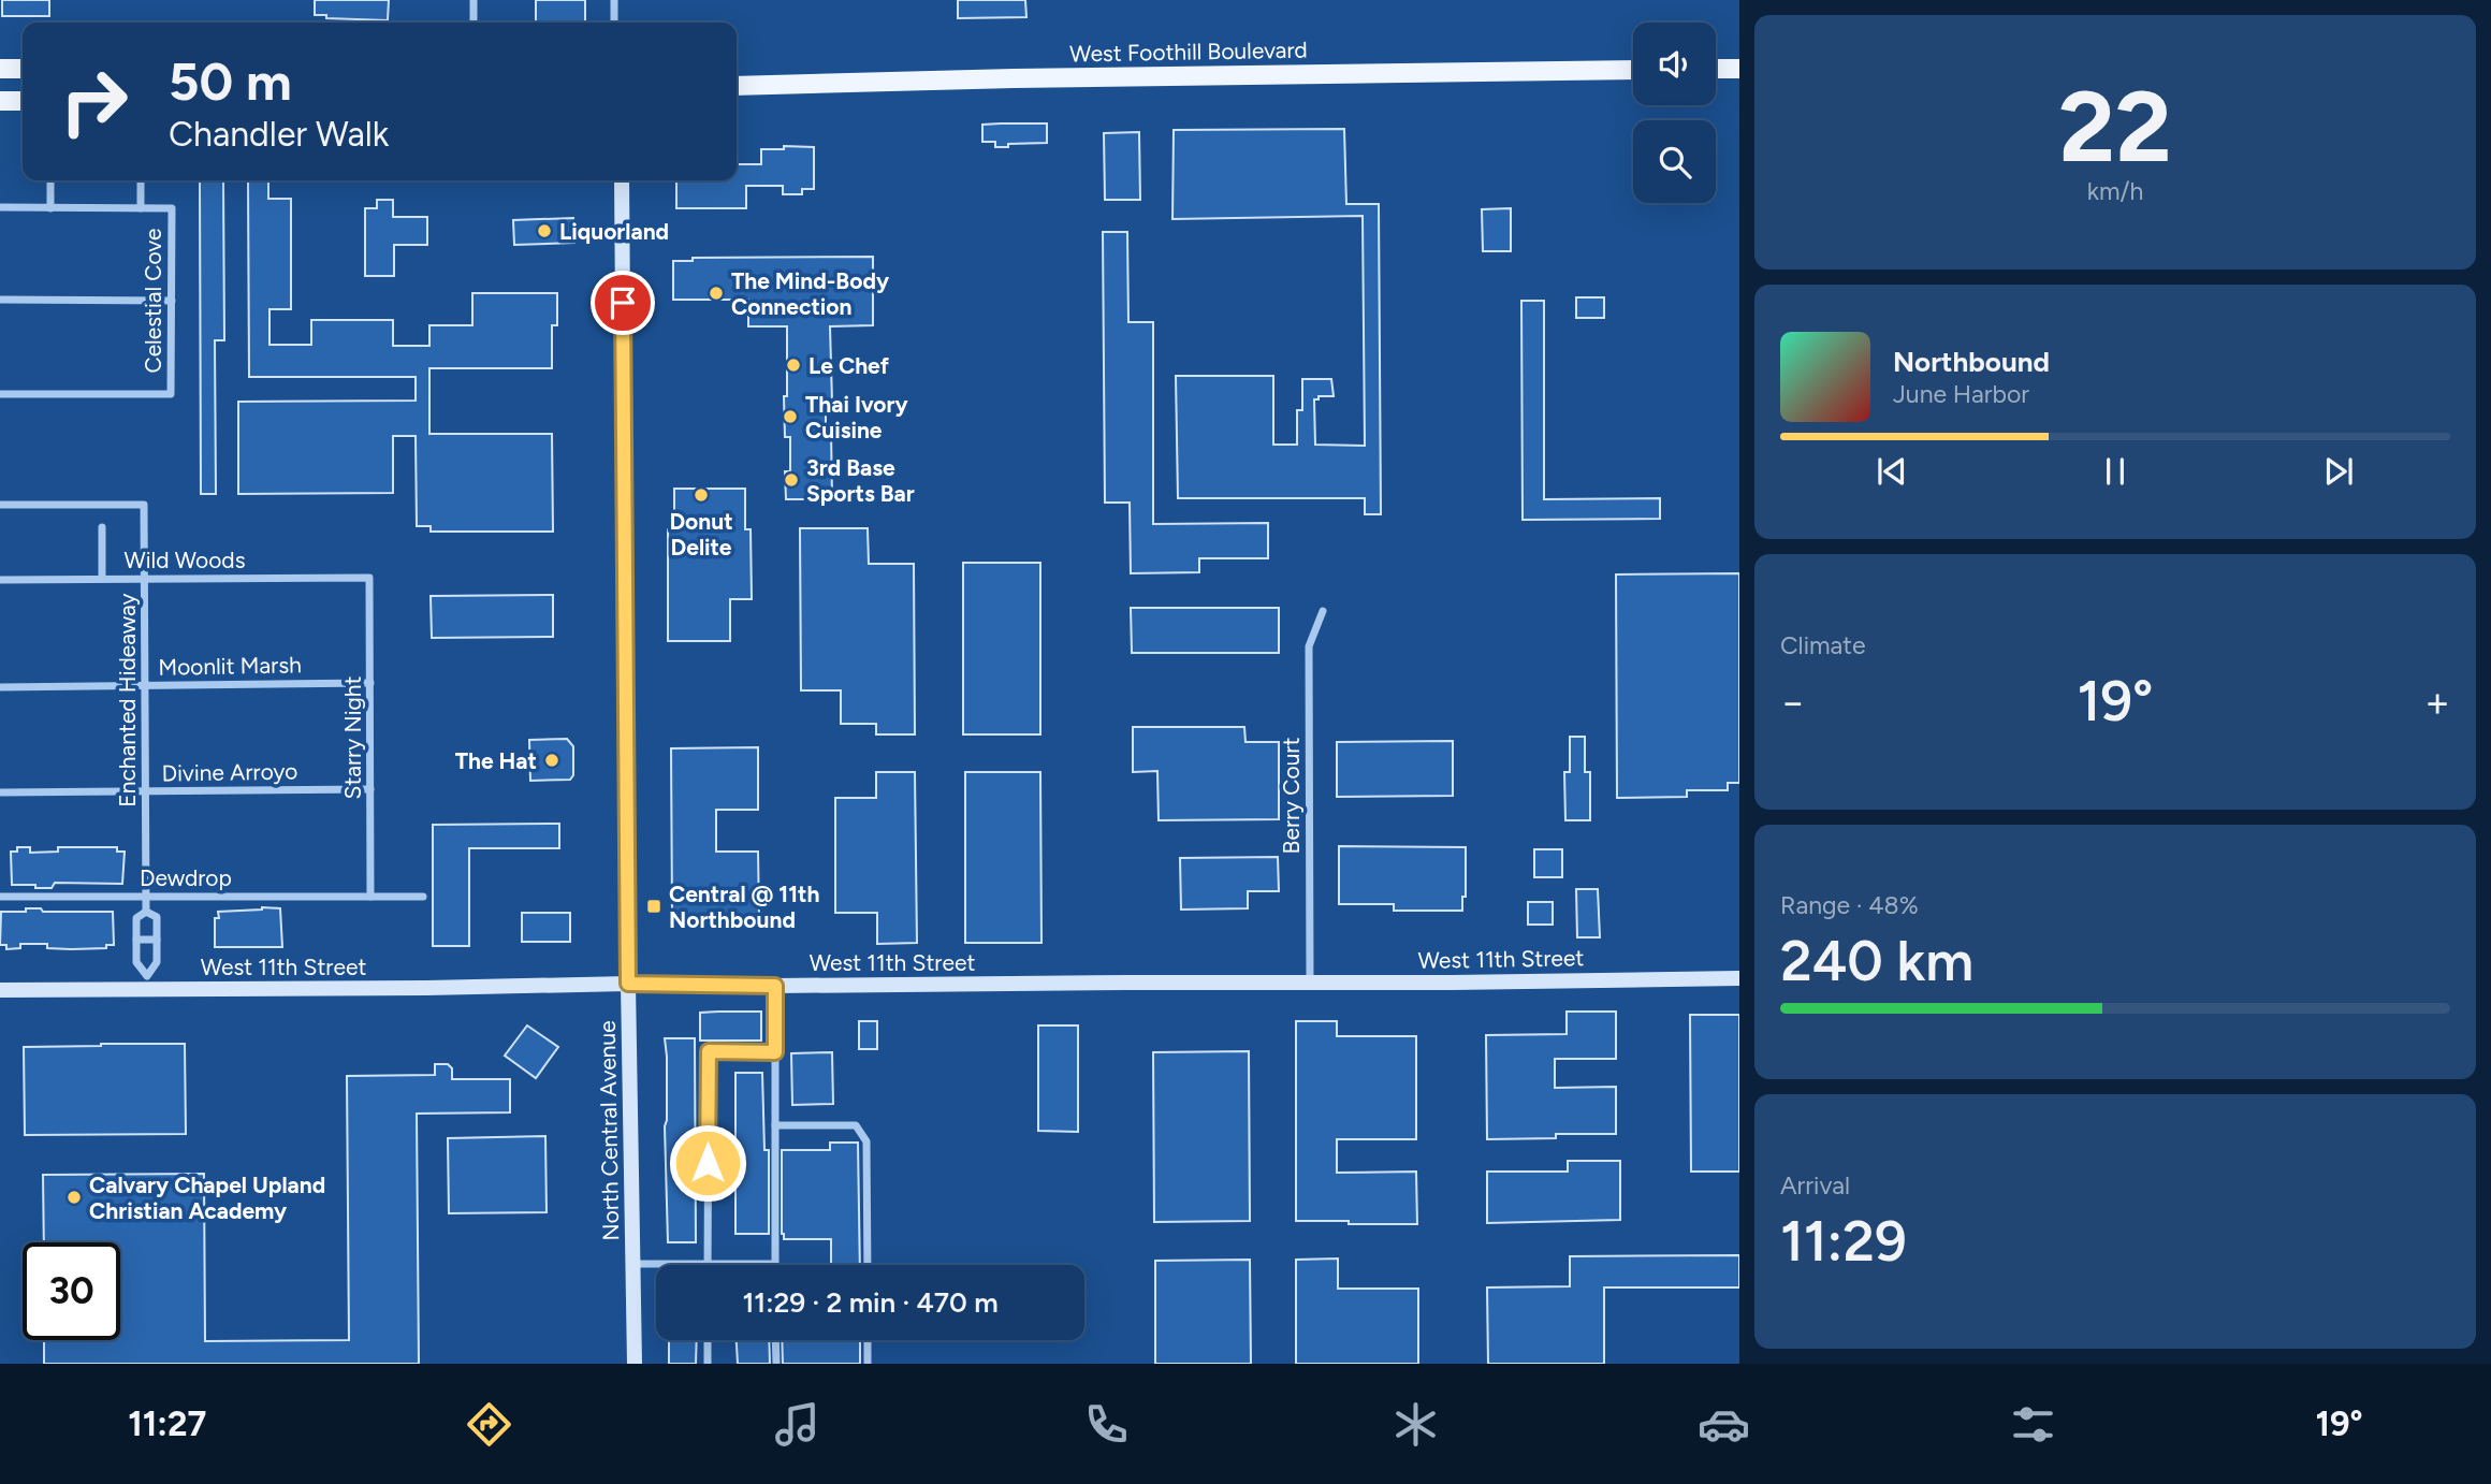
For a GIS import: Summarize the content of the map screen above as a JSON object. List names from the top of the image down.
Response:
{
  "streets": {
    "main road": ["West Foothill Boulevard"],
    "street": [
      "Celestial Cove",
      "Wild Woods",
      "Moonlit Marsh",
      "Enchanted Hideaway",
      "Starry Night",
      "Divine Arroyo",
      "Berry Court",
      "Dewdrop",
      "West 11th Street",
      "North Central Avenue"
    ]
  },
  "crossings": [
    ["Wild Woods", "Enchanted Hideaway"],
    ["Wild Woods", "Starry Night"],
    ["Moonlit Marsh", "Enchanted Hideaway"],
    ["Moonlit Marsh", "Starry Night"],
    ["Enchanted Hideaway", "Divine Arroyo"],
    ["Enchanted Hideaway", "Dewdrop"],
    ["Starry Night", "Divine Arroyo"],
    ["Starry Night", "Dewdrop"],
    ["Berry Court", "West 11th Street"],
    ["West 11th Street", "North Central Avenue"]
  ],
  "places": {
    "other": [
      "Liquorland",
      "The Mind-Body Connection",
      "Le Chef",
      "Thai Ivory Cuisine",
      "3rd Base Sports Bar",
      "Donut Delite",
      "The Hat",
      "Calvary Chapel Upland Christian Academy"
    ],
    "transit": ["Central @ 11th Northbound"]
  },
  "page": {
    "tile": [
      ["22", "km/h"],
      "Climate",
      ["Range · 48%", "240 km"],
      ["Arrival", "11:29"]
    ],
    "turn": ["50 m", "Chandler Walk"],
    "song": ["Northbound", "June Harbor"],
    "heat": ["−", "19°", "+"],
    "limit": "30",
    "trip": "11:29 · 2 min · 470 m",
    "tabs": ["11:27", "19°"]
  }
}
